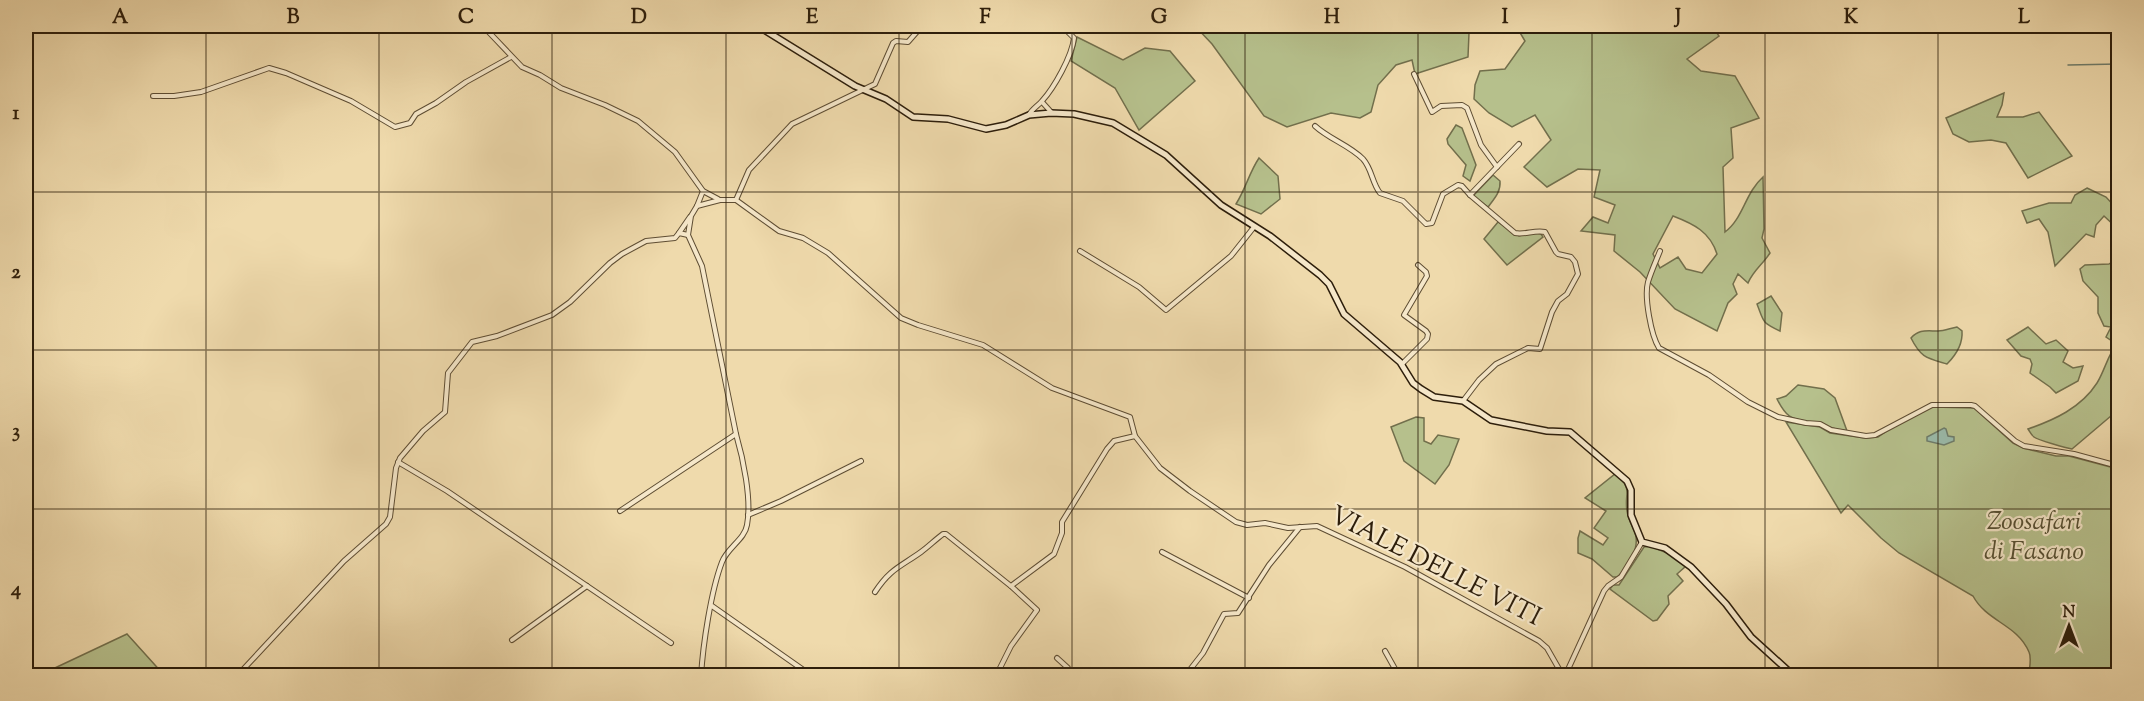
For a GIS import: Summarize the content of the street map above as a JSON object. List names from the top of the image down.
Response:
{
  "streets": {
    "street": ["VIALE DELLE VITI"]
  },
  "parks": ["Zoosafari di Fasano"],
  "north": "top",
  "grid": {
    "columns": [
      "A",
      "B",
      "C",
      "D",
      "E",
      "F",
      "G",
      "H",
      "I",
      "J",
      "K",
      "L"
    ],
    "rows": [
      "1",
      "2",
      "3",
      "4"
    ]
  }
}
